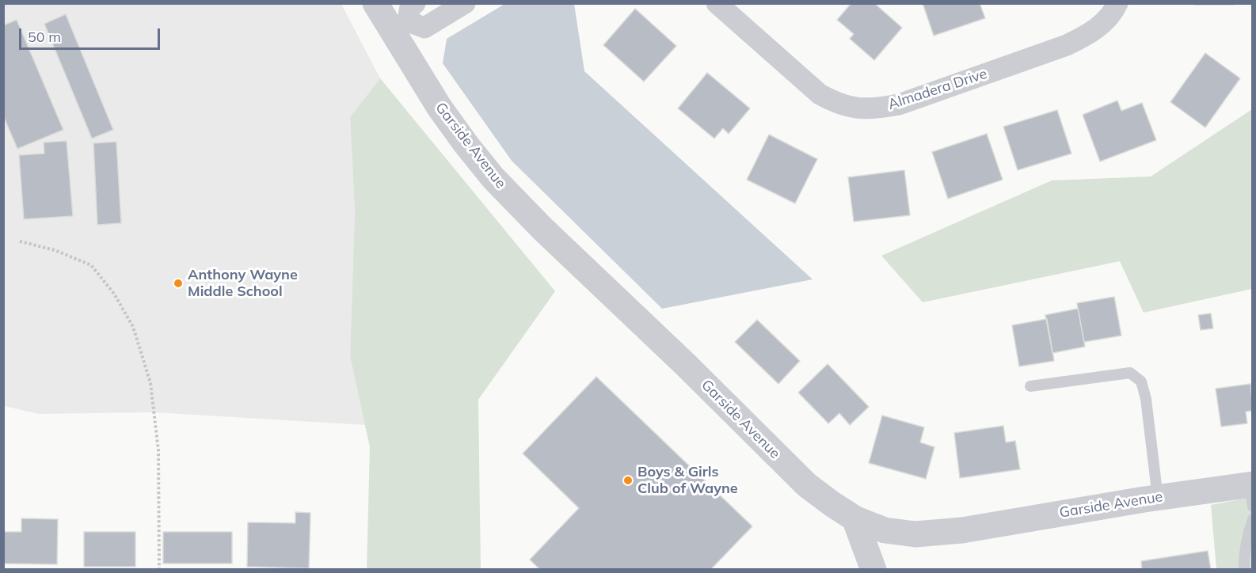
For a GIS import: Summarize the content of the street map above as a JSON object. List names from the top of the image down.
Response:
{
  "streets": {
    "street": ["Almadera Drive", "Garside Avenue"]
  },
  "places": ["Anthony Wayne Middle School", "Boys & Girls Club of Wayne"],
  "scale_bar": "50 m"
}
